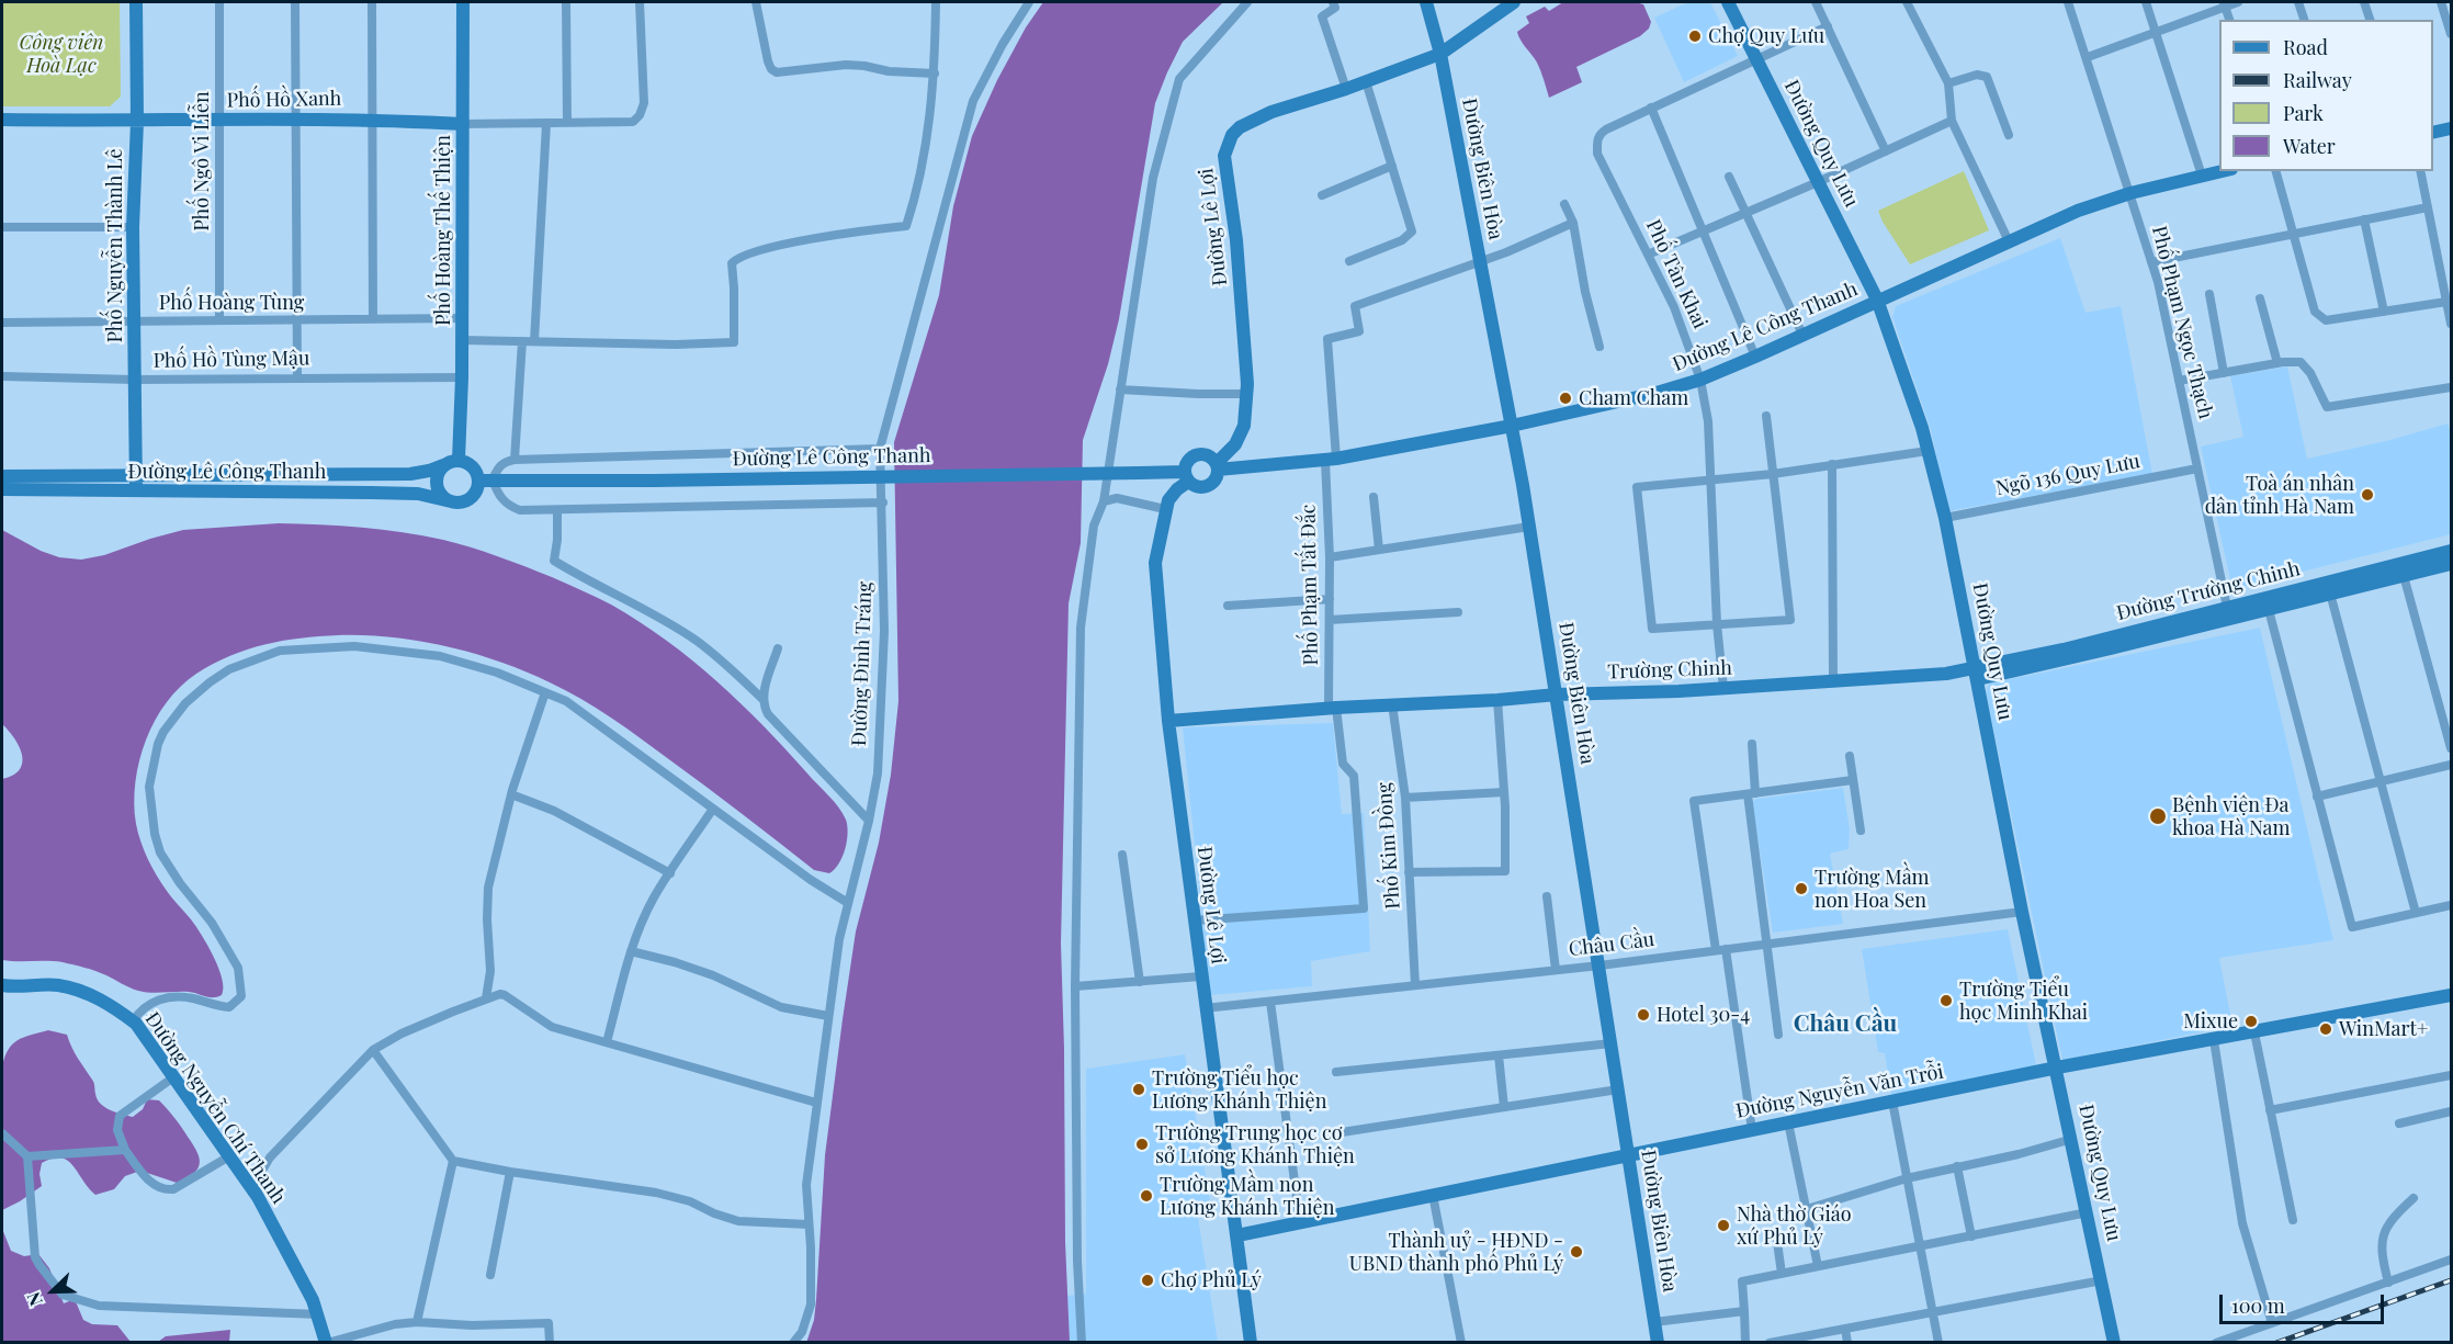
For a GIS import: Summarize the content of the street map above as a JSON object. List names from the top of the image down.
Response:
{
  "streets": {
    "street": [
      "Phố Hồ Xanh",
      "Đường Quy Lưu",
      "Phố Ngô Vi Liễn",
      "Đường Biên Hòa",
      "Đường Lê Lợi",
      "Phố Hoàng Thế Thiện",
      "Phố Nguyễn Thành Lê",
      "Phố Tân Khai",
      "Phố Hoàng Tùng",
      "Phố Phạm Ngọc Thạch",
      "Đường Lê Công Thanh",
      "Phố Hồ Tùng Mậu",
      "Ngõ 136 Quy Lưu",
      "Phố Phạm Tất Đắc",
      "Đường Trường Chinh",
      "Đường Đinh Tráng",
      "Trường Chinh",
      "Phố Kim Đồng",
      "Châu Cầu",
      "Đường Nguyễn Văn Trỗi",
      "Đường Nguyễn Chí Thanh"
    ]
  },
  "crossings": [
    ["Phố Hồ Xanh", "Phố Ngô Vi Liễn"],
    ["Phố Hồ Xanh", "Phố Hoàng Thế Thiện"],
    ["Phố Hồ Xanh", "Phố Nguyễn Thành Lê"],
    ["Đường Quy Lưu", "Phố Tân Khai"],
    ["Đường Quy Lưu", "Đường Lê Công Thanh"],
    ["Đường Quy Lưu", "Ngõ 136 Quy Lưu"],
    ["Đường Quy Lưu", "Đường Trường Chinh"],
    ["Đường Quy Lưu", "Trường Chinh"],
    ["Đường Quy Lưu", "Châu Cầu"],
    ["Đường Quy Lưu", "Đường Nguyễn Văn Trỗi"],
    ["Phố Ngô Vi Liễn", "Phố Hoàng Tùng"],
    ["Đường Biên Hòa", "Đường Lê Lợi"],
    ["Đường Biên Hòa", "Đường Lê Công Thanh"],
    ["Đường Biên Hòa", "Phố Phạm Tất Đắc"],
    ["Đường Biên Hòa", "Trường Chinh"],
    ["Đường Biên Hòa", "Châu Cầu"],
    ["Đường Biên Hòa", "Đường Nguyễn Văn Trỗi"],
    ["Đường Lê Lợi", "Đường Lê Công Thanh"],
    ["Đường Lê Lợi", "Phố Phạm Tất Đắc"],
    ["Đường Lê Lợi", "Trường Chinh"],
    ["Đường Lê Lợi", "Châu Cầu"],
    ["Đường Lê Lợi", "Đường Nguyễn Văn Trỗi"],
    ["Phố Hoàng Thế Thiện", "Phố Hoàng Tùng"],
    ["Phố Hoàng Thế Thiện", "Đường Lê Công Thanh"],
    ["Phố Hoàng Thế Thiện", "Phố Hồ Tùng Mậu"],
    ["Phố Nguyễn Thành Lê", "Phố Hoàng Tùng"],
    ["Phố Nguyễn Thành Lê", "Đường Lê Công Thanh"],
    ["Phố Nguyễn Thành Lê", "Phố Hồ Tùng Mậu"],
    ["Phố Tân Khai", "Đường Lê Công Thanh"],
    ["Phố Tân Khai", "Trường Chinh"],
    ["Phố Phạm Ngọc Thạch", "Đường Lê Công Thanh"],
    ["Phố Phạm Ngọc Thạch", "Ngõ 136 Quy Lưu"],
    ["Phố Phạm Ngọc Thạch", "Đường Trường Chinh"],
    ["Đường Lê Công Thanh", "Phố Phạm Tất Đắc"],
    ["Phố Phạm Tất Đắc", "Trường Chinh"],
    ["Đường Trường Chinh", "Trường Chinh"],
    ["Trường Chinh", "Phố Kim Đồng"],
    ["Phố Kim Đồng", "Châu Cầu"]
  ],
  "districts": ["Châu Cầu"],
  "parks": ["Công viên Hoà Lạc"],
  "places": [
    "Chợ Quy Lưu",
    "Cham Cham",
    "Toà án nhân dân tỉnh Hà Nam",
    "Bệnh viện Đa khoa Hà Nam",
    "Trường Mầm non Hoa Sen",
    "Trường Tiểu học Minh Khai",
    "Hotel 30-4",
    "Mixue",
    "WinMart+",
    "Trường Tiểu học Lương Khánh Thiện",
    "Trường Trung học cơ sở Lương Khánh Thiện",
    "Trường Mầm non Lương Khánh Thiện",
    "Nhà thờ Giáo xứ Phủ Lý",
    "Thành uỷ - HĐND - UBND thành phố Phủ Lý",
    "Chợ Phủ Lý"
  ],
  "legend": [
    "Road",
    "Railway",
    "Park",
    "Water"
  ],
  "scale_bar": "100 m",
  "north": "bottom left"
}
